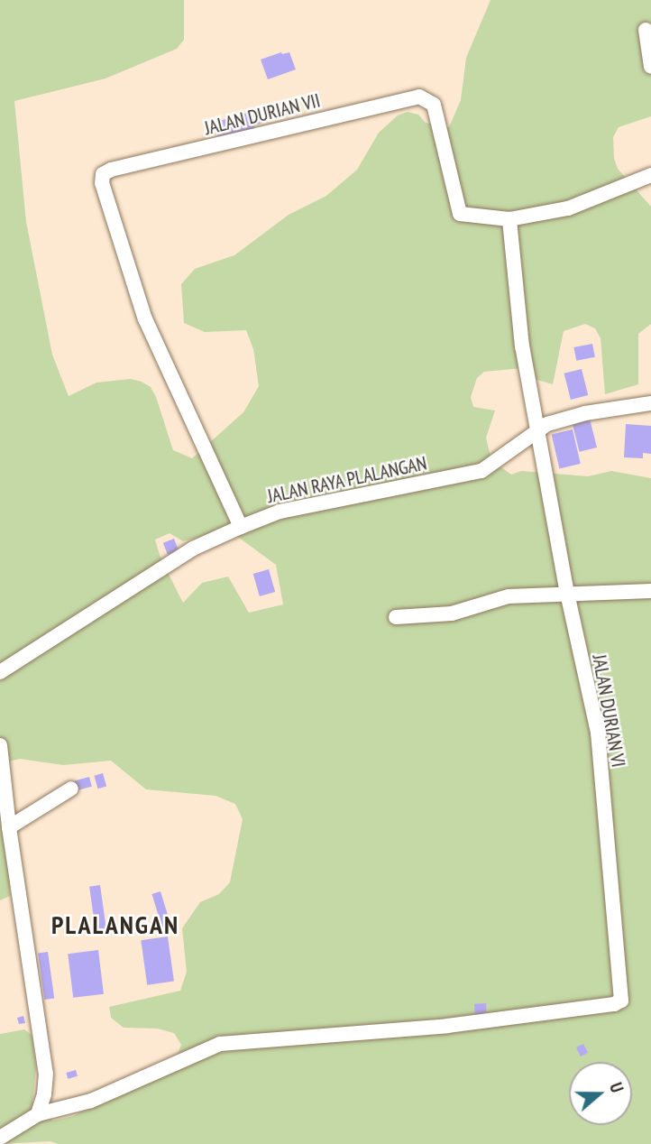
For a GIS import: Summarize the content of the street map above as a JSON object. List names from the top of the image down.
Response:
{
  "streets": {
    "street": ["JALAN DURIAN VII", "JALAN RAYA PLALANGAN", "JALAN DURIAN VI"]
  },
  "crossings": [
    ["JALAN DURIAN VII", "JALAN RAYA PLALANGAN"],
    ["JALAN RAYA PLALANGAN", "JALAN DURIAN VI"]
  ],
  "districts": ["PLALANGAN"],
  "north": "right"
}
